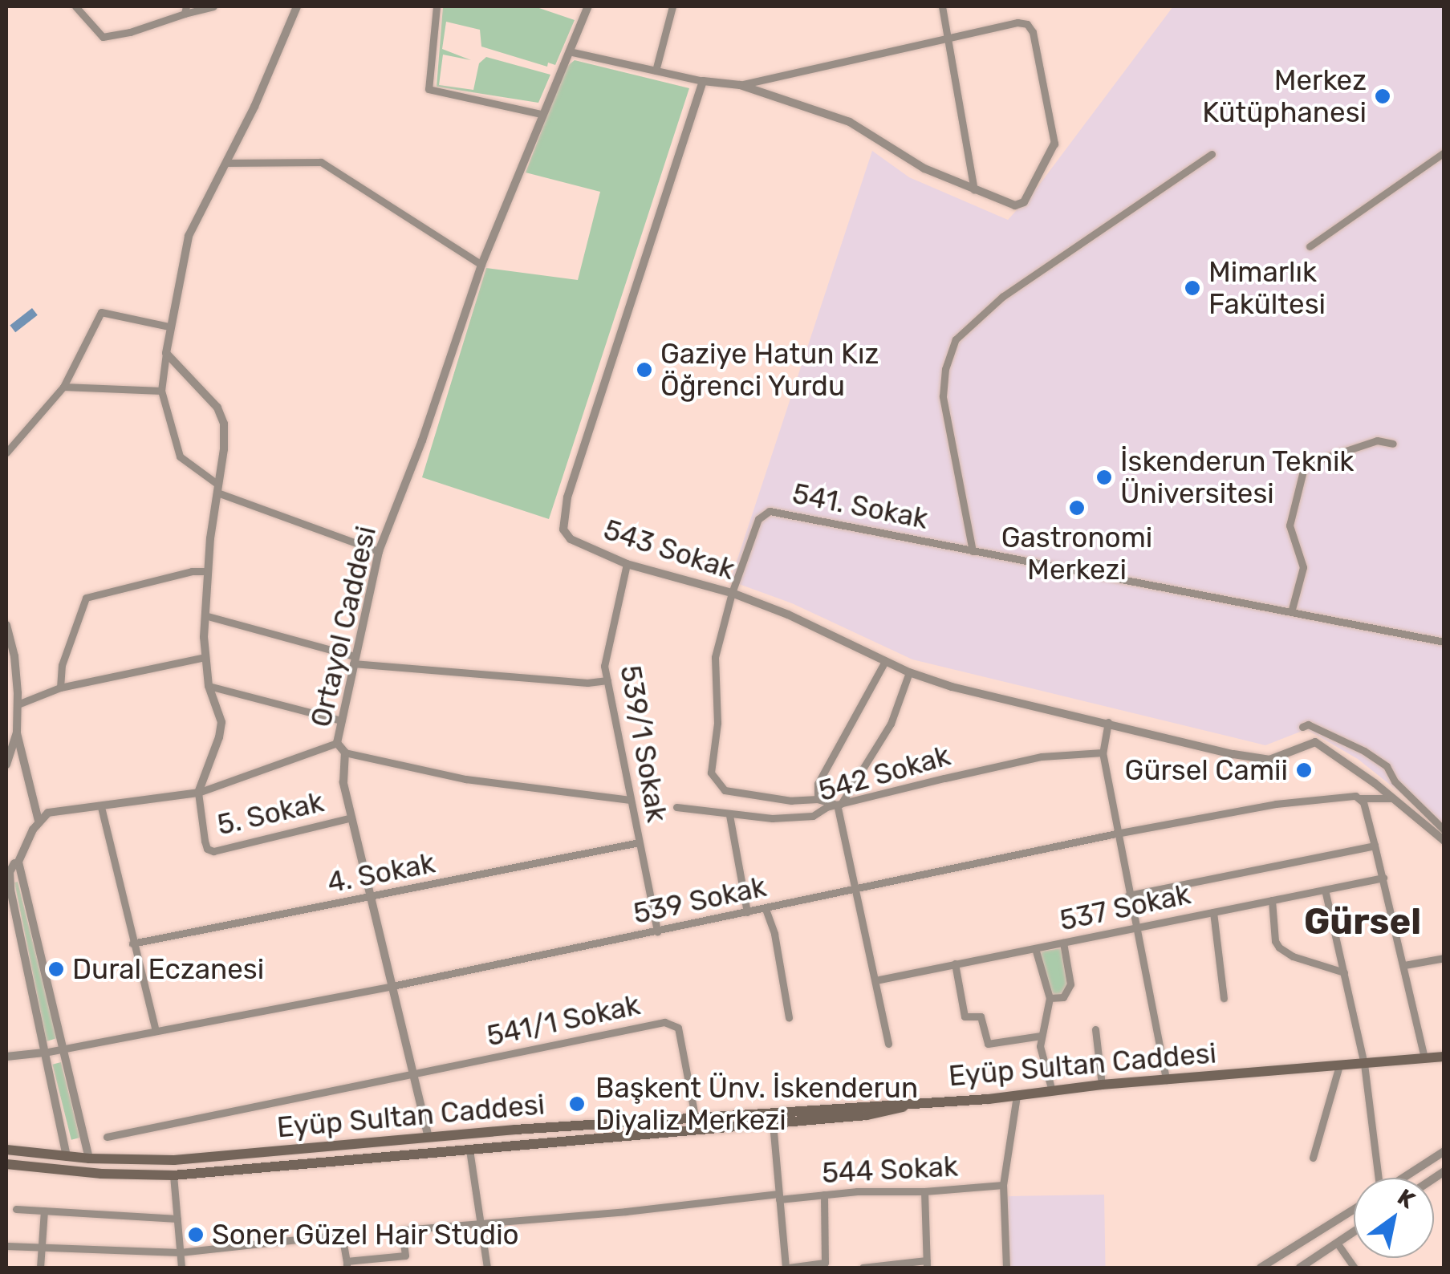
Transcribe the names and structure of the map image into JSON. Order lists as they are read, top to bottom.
{
  "streets": {
    "main road": ["Eyüp Sultan Caddesi"],
    "street": [
      "541. Sokak",
      "543 Sokak",
      "Ortayol Caddesi",
      "539/1 Sokak",
      "542 Sokak",
      "5. Sokak",
      "4. Sokak",
      "539 Sokak",
      "537 Sokak",
      "541/1 Sokak",
      "544 Sokak"
    ]
  },
  "crossings": [
    ["541. Sokak", "543 Sokak"],
    ["541. Sokak", "542 Sokak"],
    ["543 Sokak", "539/1 Sokak"],
    ["543 Sokak", "539 Sokak"],
    ["Ortayol Caddesi", "5. Sokak"],
    ["Ortayol Caddesi", "4. Sokak"],
    ["Ortayol Caddesi", "539 Sokak"],
    ["Ortayol Caddesi", "541/1 Sokak"],
    ["Ortayol Caddesi", "Eyüp Sultan Caddesi"],
    ["539/1 Sokak", "4. Sokak"],
    ["539/1 Sokak", "539 Sokak"],
    ["541/1 Sokak", "Eyüp Sultan Caddesi"]
  ],
  "districts": ["Gürsel"],
  "places": [
    "Merkez Kütüphanesi",
    "Mimarlık Fakültesi",
    "Gaziye Hatun Kız Öğrenci Yurdu",
    "İskenderun Teknik Üniversitesi",
    "Gastronomi Merkezi",
    "Gürsel Camii",
    "Dural Eczanesi",
    "Başkent Ünv. İskenderun Diyaliz Merkezi",
    "Soner Güzel Hair Studio"
  ],
  "north": "top right"
}
